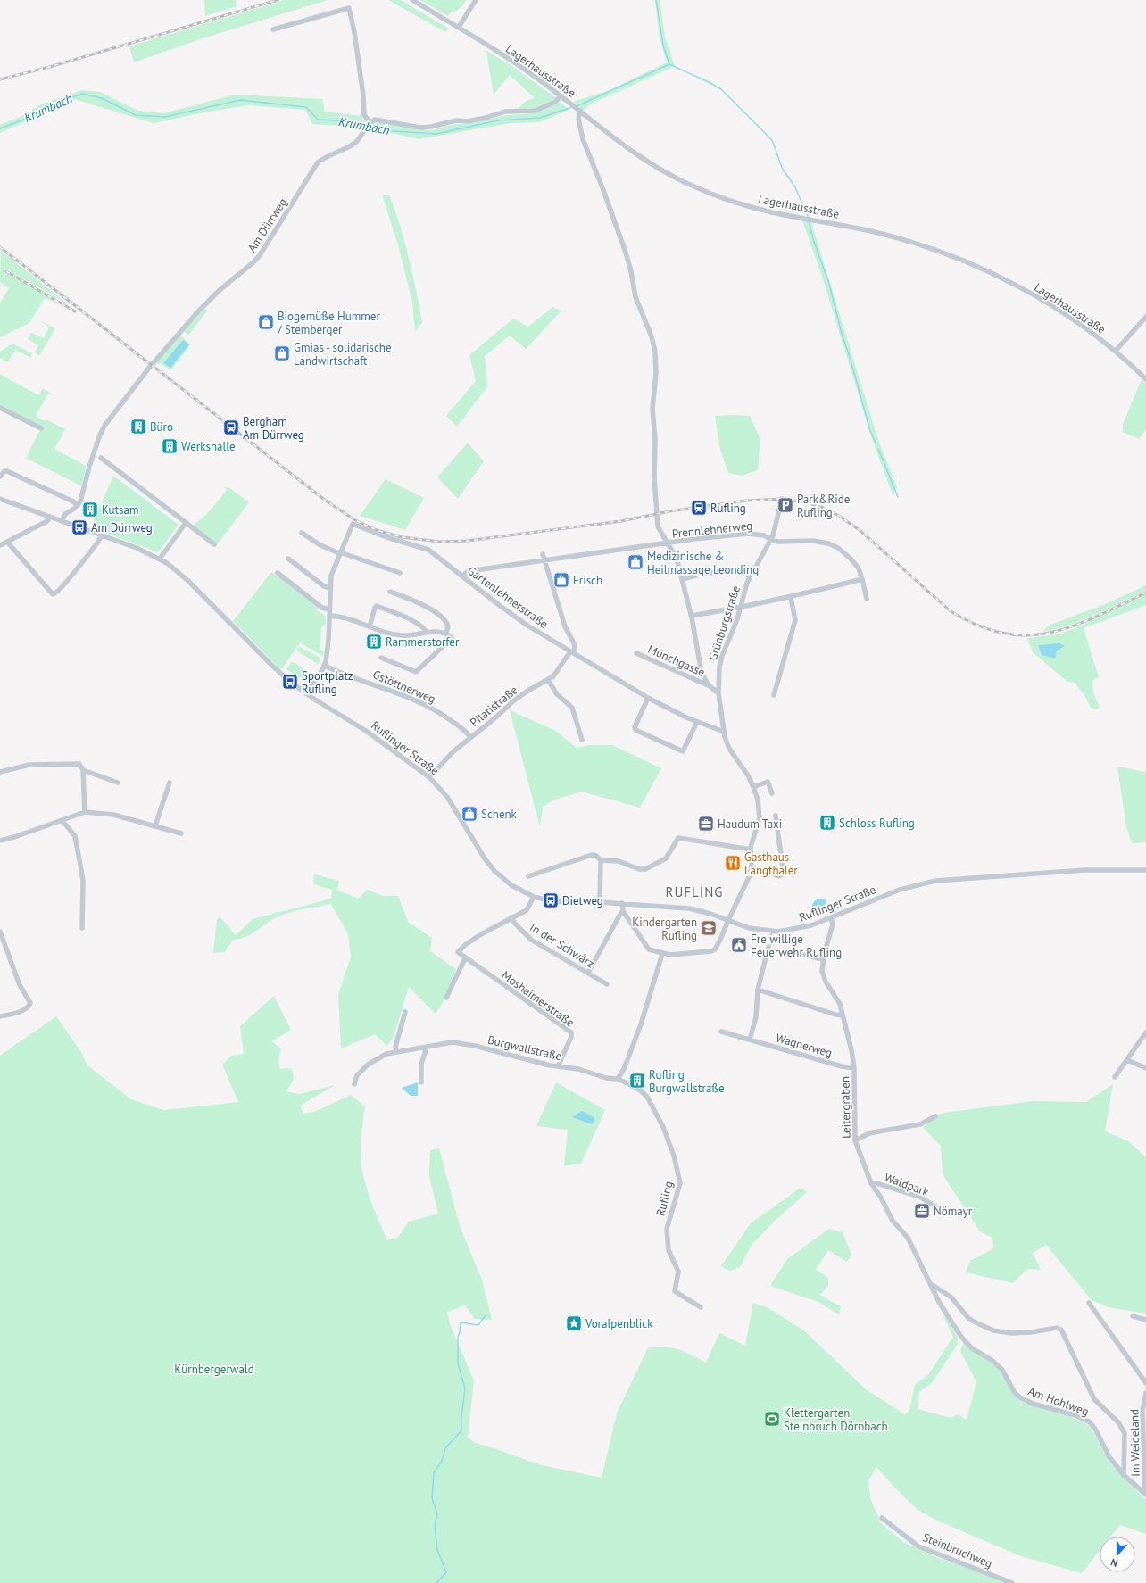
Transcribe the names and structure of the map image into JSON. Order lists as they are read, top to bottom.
{
  "streets": {
    "street": [
      "Lagerhausstraße",
      "Am Dürrweg",
      "Prennlehnerweg",
      "Gartenlehnerstraße",
      "Grünburgstraße",
      "Münchgasse",
      "Gstöttnerweg",
      "Pilatistraße",
      "Ruflinger Straße",
      "In der Schwärz",
      "Moshaimerstraße",
      "Wagnerweg",
      "Burgwallstraße",
      "Leitergraben",
      "Waldpark",
      "Rufling",
      "Am Hohlweg",
      "Im Weideland",
      "Steinbruchweg"
    ]
  },
  "crossings": [
    ["Am Dürrweg", "Ruflinger Straße"],
    ["Prennlehnerweg", "Gartenlehnerstraße"],
    ["Prennlehnerweg", "Grünburgstraße"],
    ["Gartenlehnerstraße", "Grünburgstraße"],
    ["Gartenlehnerstraße", "Pilatistraße"],
    ["Grünburgstraße", "Ruflinger Straße"],
    ["Gstöttnerweg", "Pilatistraße"],
    ["Pilatistraße", "Ruflinger Straße"],
    ["Ruflinger Straße", "Leitergraben"],
    ["Moshaimerstraße", "Burgwallstraße"],
    ["Wagnerweg", "Leitergraben"],
    ["Burgwallstraße", "Rufling"],
    ["Leitergraben", "Waldpark"],
    ["Leitergraben", "Am Hohlweg"],
    ["Am Hohlweg", "Im Weideland"]
  ],
  "districts": ["RUFLING"],
  "water": ["Krumbach"],
  "parks": ["Kürnbergerwald"],
  "places": {
    "shop": [
      "Biogemüße Hummer / Stemberger",
      "Gmias - solidarische Landwirtschaft",
      "Medizinische & Heilmassage Leonding",
      "Frisch",
      "Schenk"
    ],
    "building": [
      "Büro",
      "Werkshalle",
      "Kutsam",
      "Rammerstorfer",
      "Schloss Rufling",
      "Rufling Burgwallstraße"
    ],
    "station": ["Bergham Am Dürrweg", "Rufling"],
    "parking": ["Park&Ride Rufling"],
    "bus stop": ["Am Dürrweg", "Sportplatz Rufling", "Dietweg"],
    "office": ["Haudum Taxi", "Nömayr"],
    "restaurant": ["Gasthaus Langthaler"],
    "school or university": ["Kindergarten Rufling"],
    "public building": ["Freiwillige Feuerwehr Rufling"],
    "place": ["Voralpenblick"],
    "sports": ["Klettergarten Steinbruch Dörnbach"]
  },
  "north": "bottom"
}
